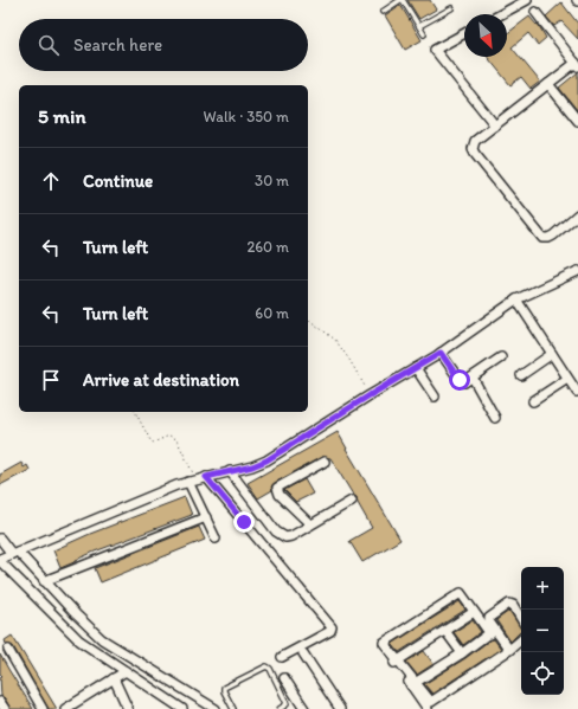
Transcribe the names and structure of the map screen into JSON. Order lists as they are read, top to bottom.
{
  "north": "bottom right",
  "page": {
    "search": "Search here",
    "heading": ["5 min", "Walk · 350 m"],
    "list": [
      ["Continue", "30 m"],
      ["Turn left", "260 m"],
      ["Turn left", "60 m"],
      "Arrive at destination"
    ],
    "map_buttons": ["+", "−"]
  }
}
